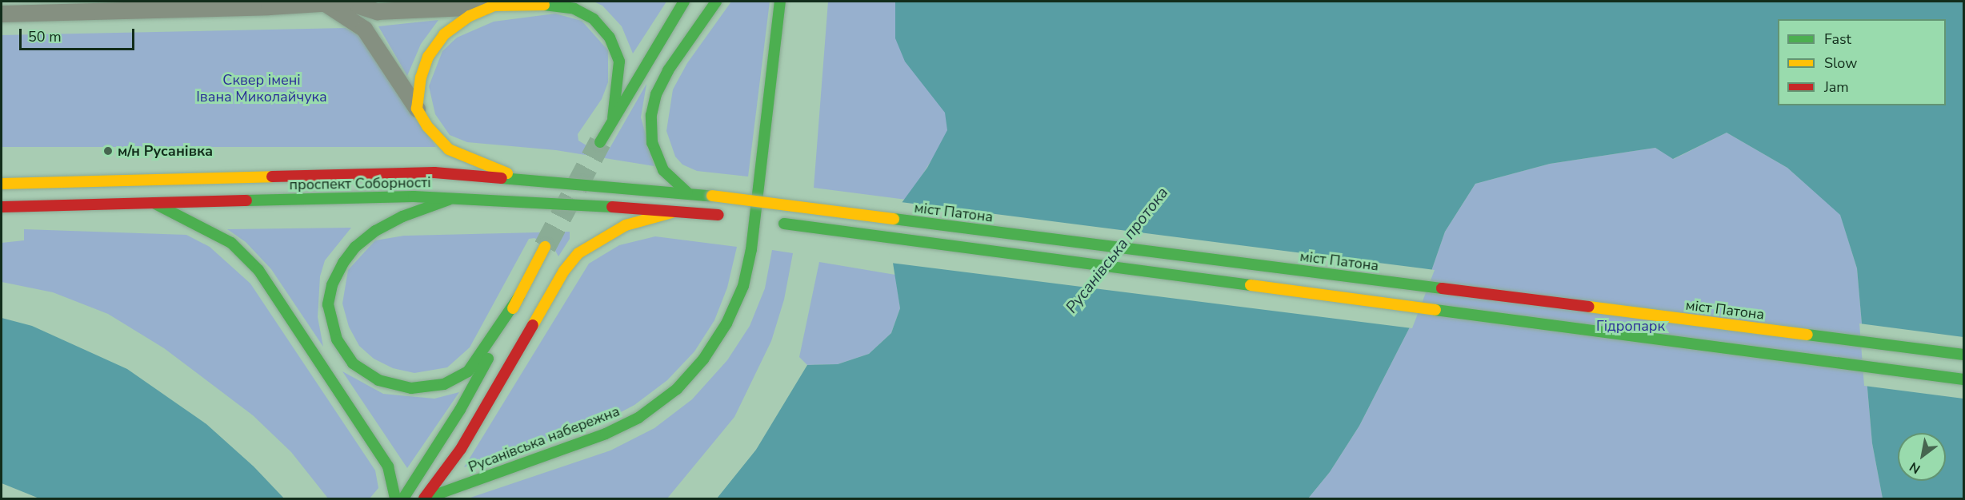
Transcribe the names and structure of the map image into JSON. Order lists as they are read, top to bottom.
{
  "streets": {
    "main road": ["проспект Соборності", "міст Патона", "Русанівська набережна"]
  },
  "crossings": [
    ["проспект Соборності", "міст Патона"],
    ["проспект Соборності", "Русанівська набережна"]
  ],
  "water": ["Русанівська протока"],
  "parks": ["Сквер імені Івана Миколайчука", "Гідропарк"],
  "places": ["м/н Русанівка"],
  "legend": ["Fast", "Slow", "Jam"],
  "scale_bar": "50 m",
  "north": "bottom left"
}
